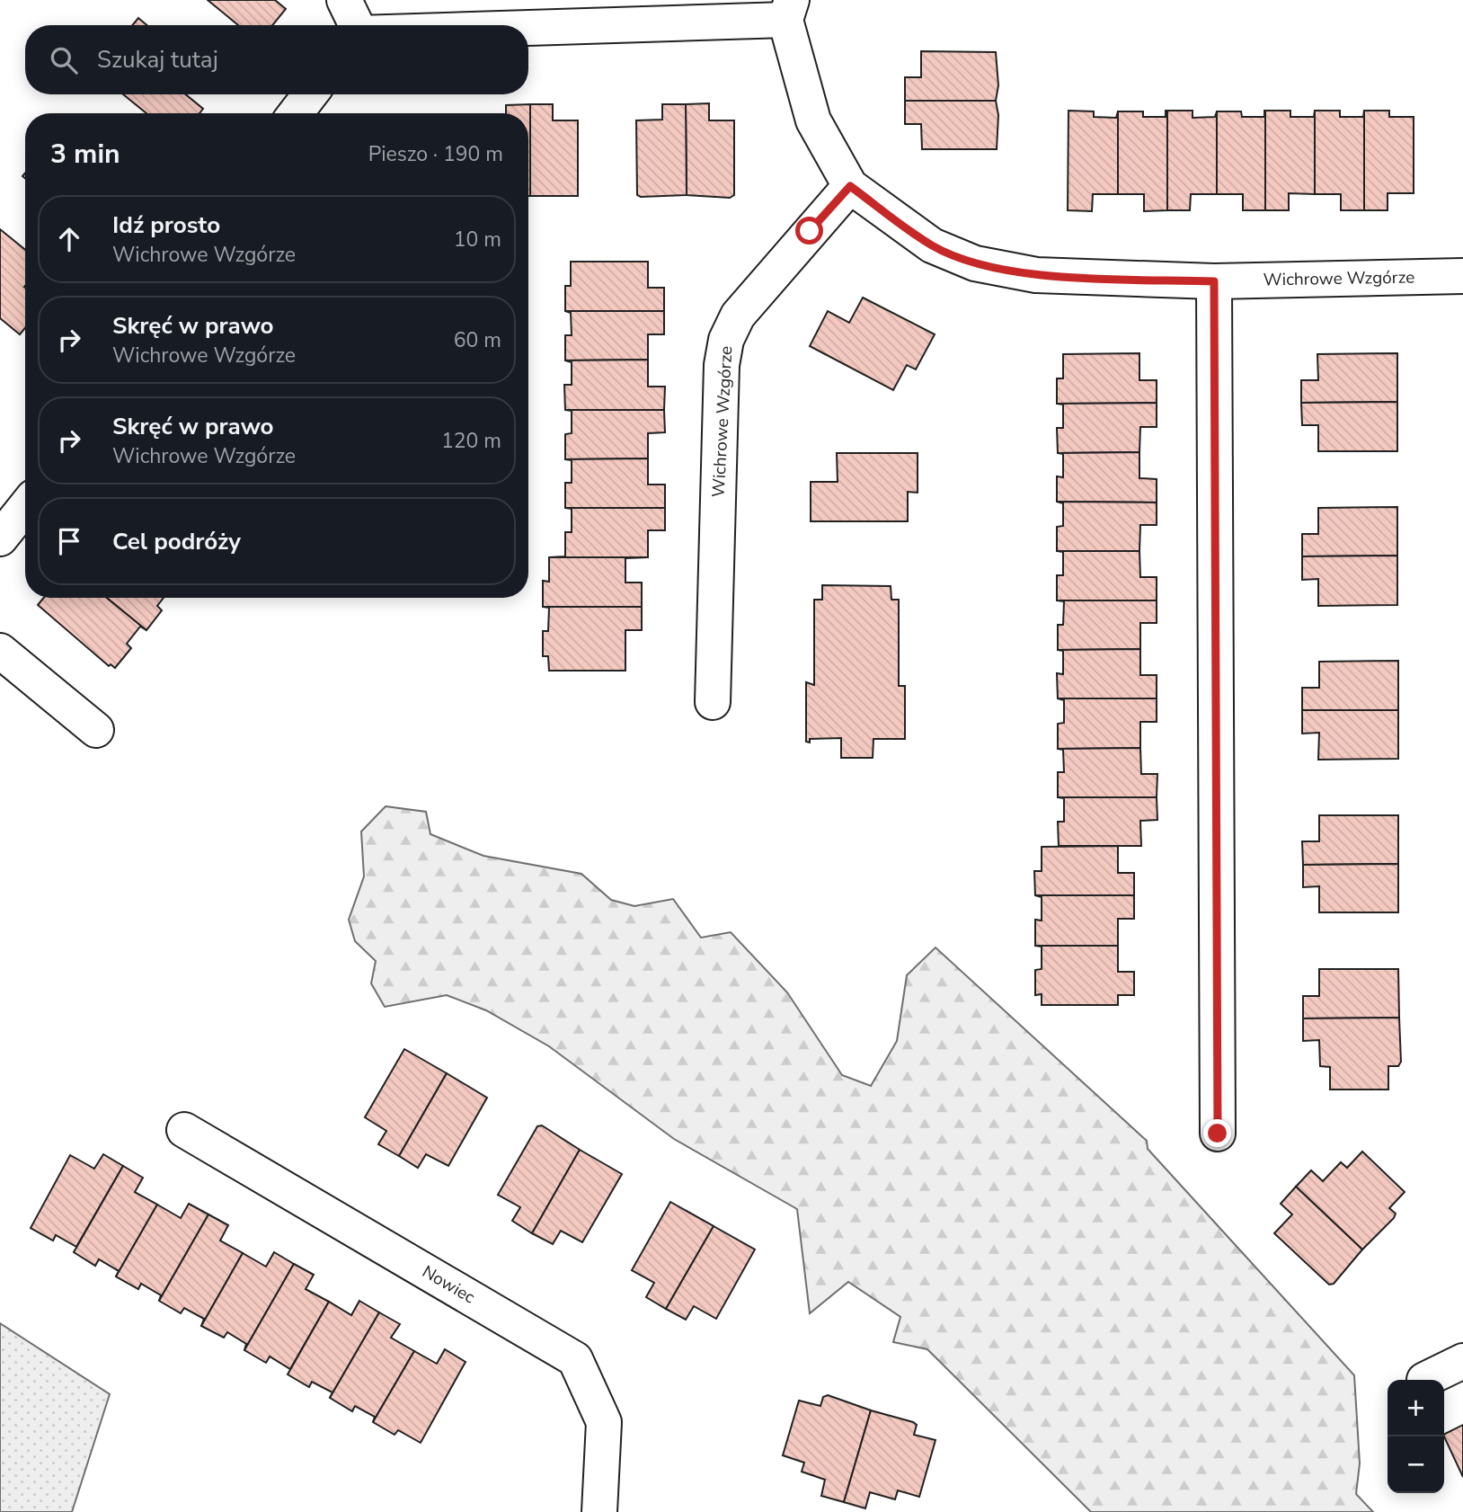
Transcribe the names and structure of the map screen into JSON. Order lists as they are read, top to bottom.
{
  "streets": {
    "street": ["Wichrowe Wzgórze", "Nowiec"]
  },
  "page": {
    "search": "Szukaj tutaj",
    "heading": ["3 min", "Pieszo · 190 m"],
    "list": [
      ["Idź prosto", "Wichrowe Wzgórze", "10 m"],
      ["Skręć w prawo", "Wichrowe Wzgórze", "60 m"],
      ["Skręć w prawo", "Wichrowe Wzgórze", "120 m"],
      "Cel podróży"
    ],
    "map_buttons": ["+", "−"]
  }
}
